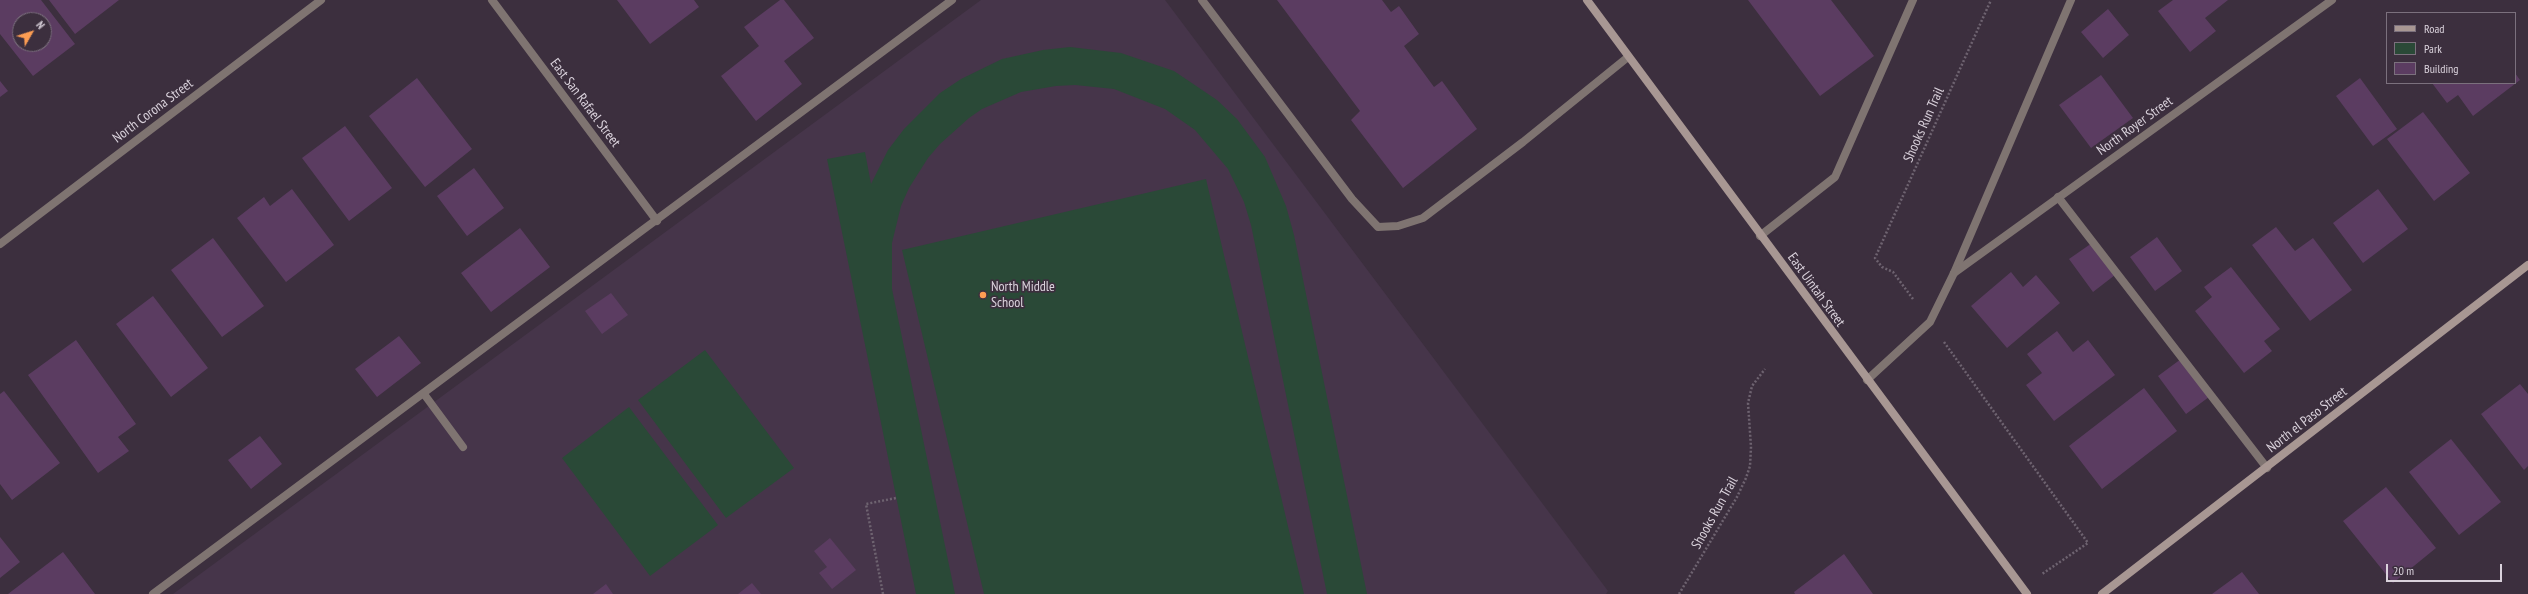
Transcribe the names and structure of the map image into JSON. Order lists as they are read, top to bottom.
{
  "streets": {
    "main road": ["East Uintah Street", "North el Paso Street"],
    "street": ["East San Rafael Street", "North Corona Street", "North Royer Street"],
    "path": ["Shooks Run Trail"]
  },
  "places": ["North Middle School"],
  "legend": ["Road", "Park", "Building"],
  "scale_bar": "20 m",
  "north": "top right"
}
